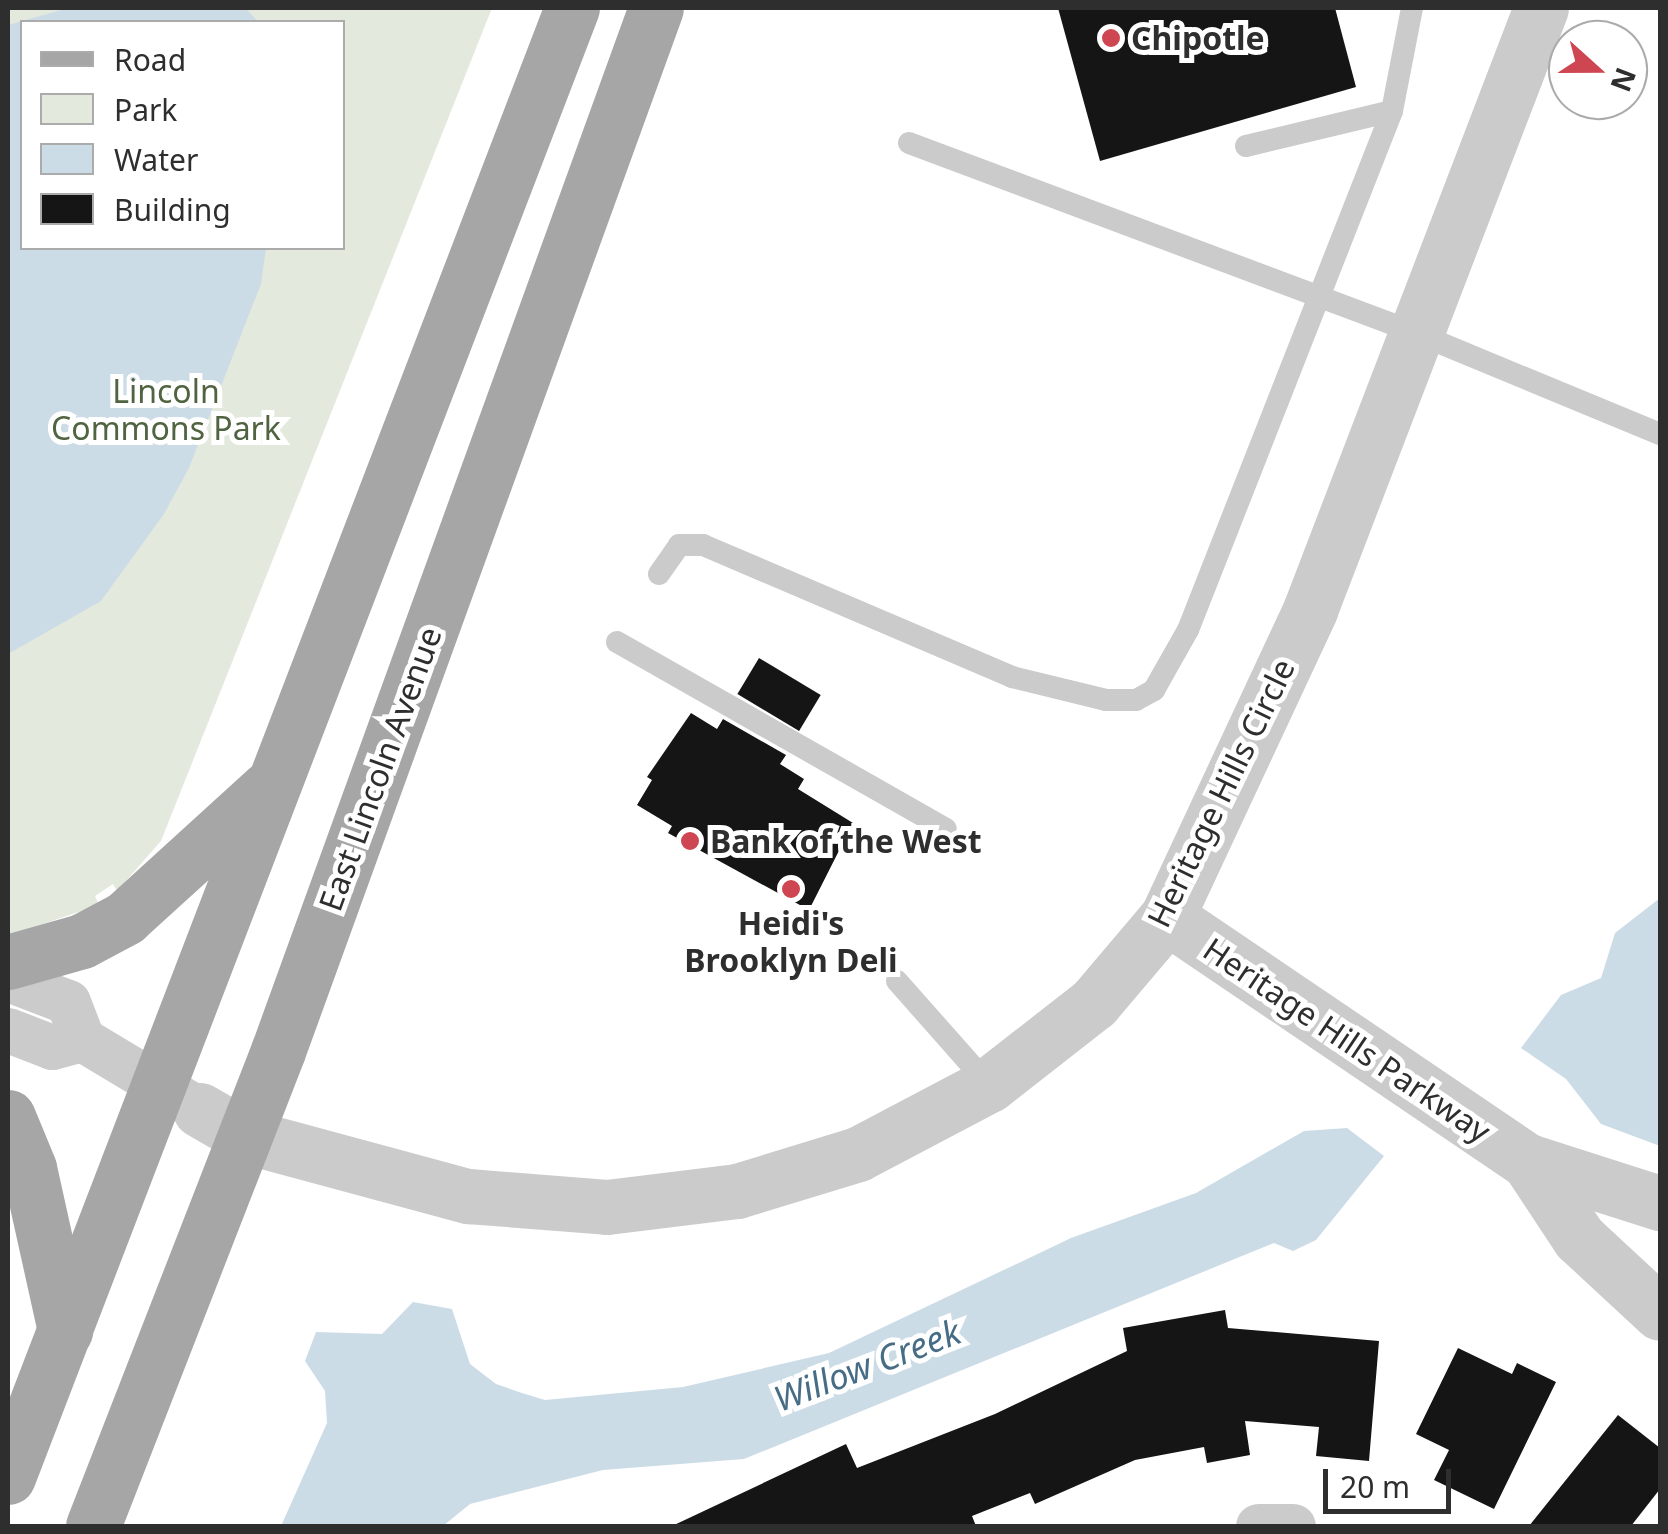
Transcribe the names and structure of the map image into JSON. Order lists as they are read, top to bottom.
{
  "streets": {
    "main road": ["East Lincoln Avenue"],
    "street": ["Heritage Hills Circle", "Heritage Hills Parkway"]
  },
  "crossings": [
    ["East Lincoln Avenue", "Heritage Hills Circle"],
    ["Heritage Hills Circle", "Heritage Hills Parkway"]
  ],
  "water": ["Willow Creek"],
  "parks": ["Lincoln Commons Park"],
  "places": ["Chipotle", "Bank of the West", "Heidi's Brooklyn Deli"],
  "legend": [
    "Road",
    "Park",
    "Water",
    "Building"
  ],
  "scale_bar": "20 m",
  "north": "right"
}
